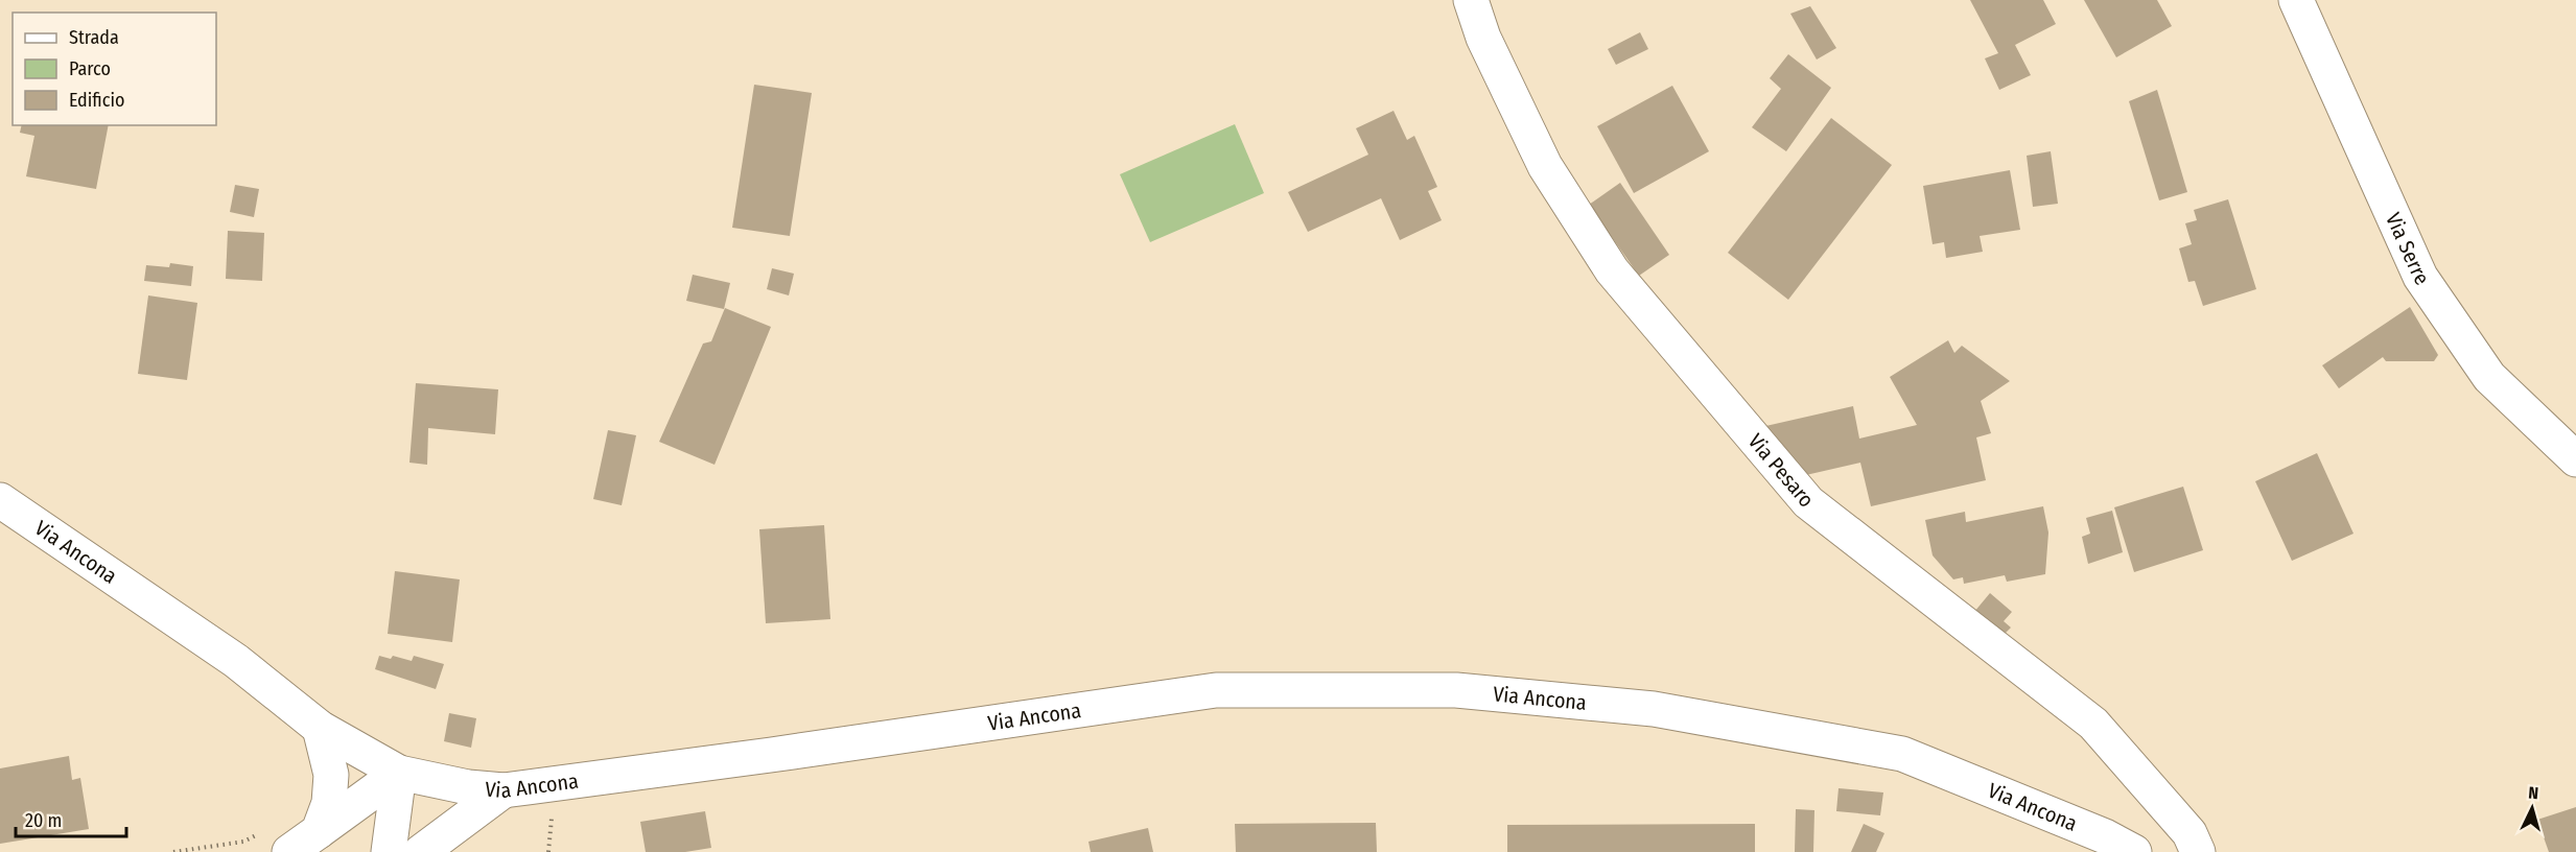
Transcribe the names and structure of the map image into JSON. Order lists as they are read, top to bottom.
{
  "streets": {
    "street": ["Via Serre", "Via Pesaro", "Via Ancona"]
  },
  "legend": ["Strada", "Parco", "Edificio"],
  "scale_bar": "20 m",
  "north": "top"
}
